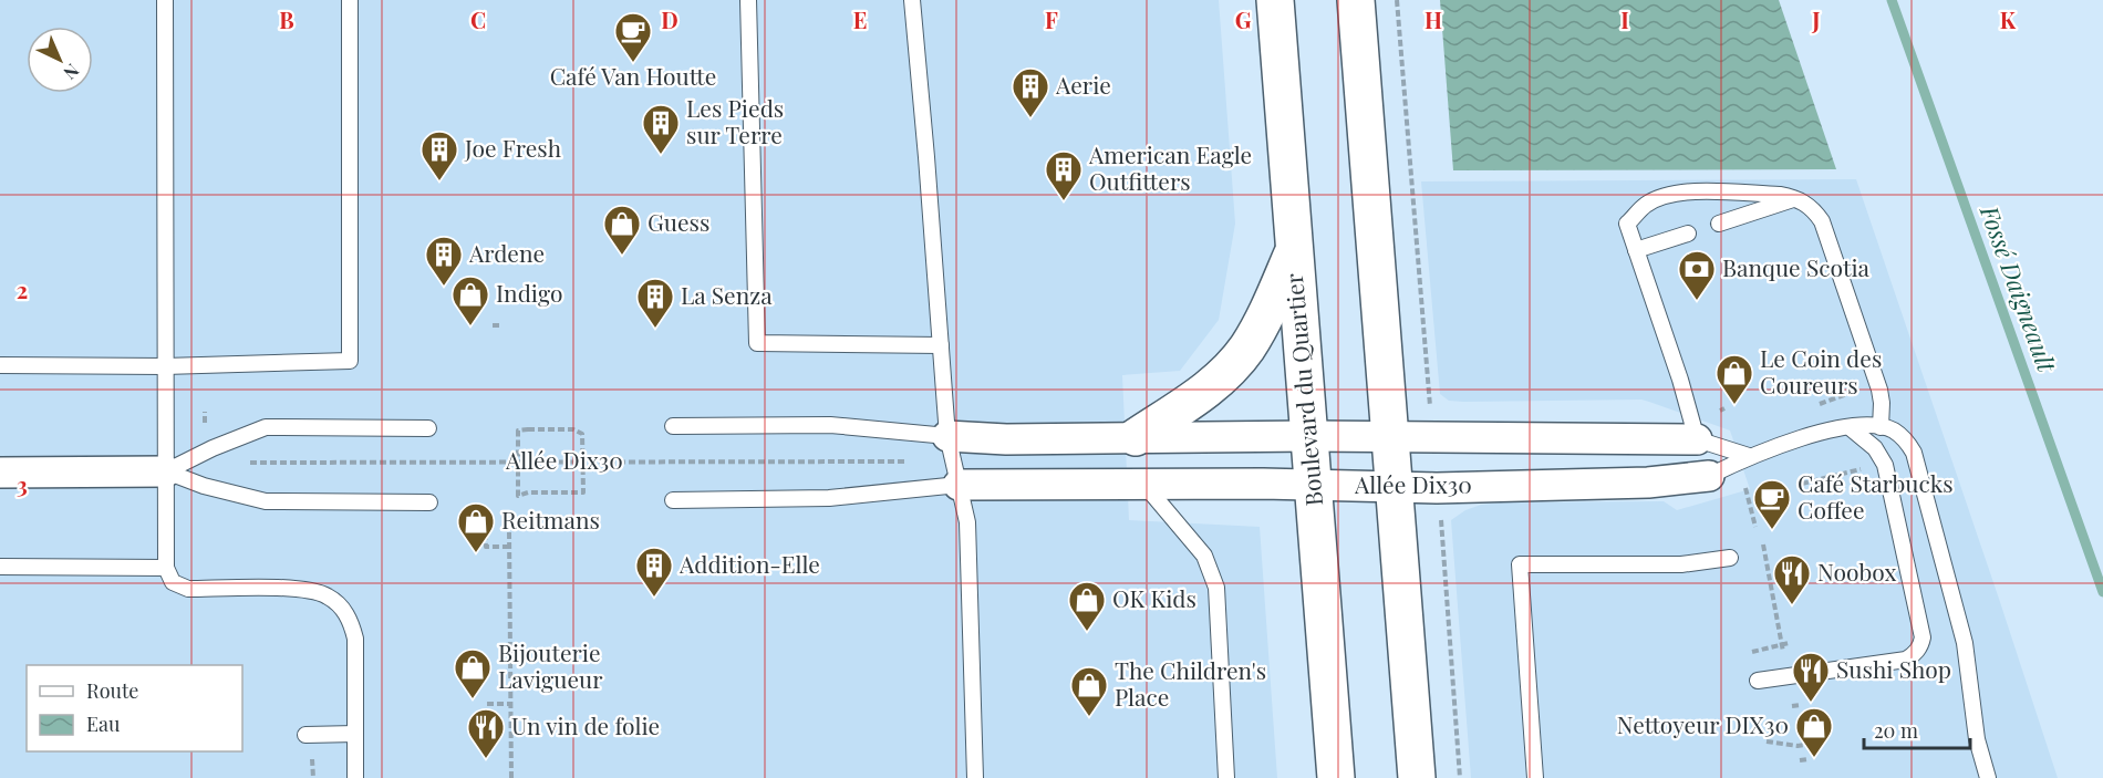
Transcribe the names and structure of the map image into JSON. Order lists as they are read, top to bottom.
{
  "streets": {
    "main road": ["Boulevard du Quartier"],
    "street": ["Allée Dix30"]
  },
  "crossings": [
    ["Boulevard du Quartier", "Allée Dix30"]
  ],
  "water": ["Fossé Daigneault"],
  "places": {
    "cafe": ["Café Van Houtte", "Café Starbucks Coffee"],
    "building": [
      "Aerie",
      "Les Pieds sur Terre",
      "Joe Fresh",
      "American Eagle Outfitters",
      "Ardene",
      "La Senza",
      "Addition-Elle"
    ],
    "shop": [
      "Guess",
      "Indigo",
      "Le Coin des Coureurs",
      "Reitmans",
      "OK Kids",
      "Bijouterie Lavigueur",
      "The Children's Place",
      "Nettoyeur DIX30"
    ],
    "bank": ["Banque Scotia"],
    "restaurant": ["Noobox", "Sushi Shop", "Un vin de folie"]
  },
  "legend": ["Route", "Eau"],
  "scale_bar": "20 m",
  "north": "bottom right",
  "grid": {
    "columns": [
      "B",
      "C",
      "D",
      "E",
      "F",
      "G",
      "H",
      "I",
      "J",
      "K"
    ],
    "rows": ["2", "3"]
  }
}
